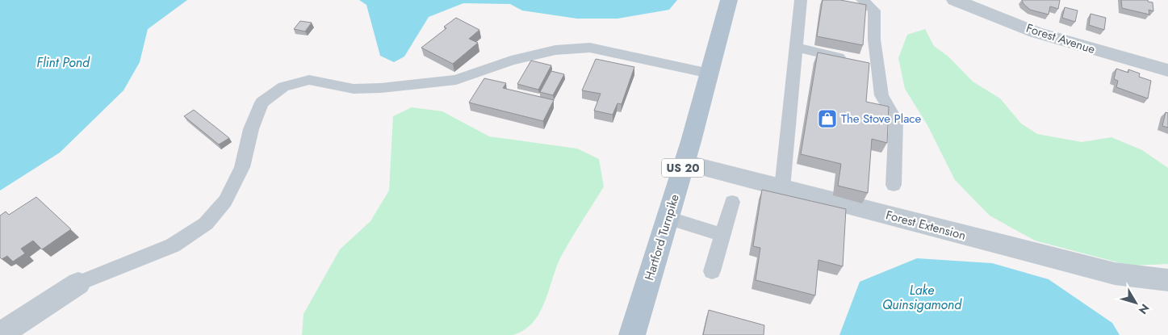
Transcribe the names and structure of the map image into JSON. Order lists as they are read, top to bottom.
{
  "streets": {
    "main road": ["US 20", "Hartford Turnpike"],
    "street": ["Forest Avenue", "Forest Extension"]
  },
  "crossings": [
    ["Forest Extension", "Hartford Turnpike"]
  ],
  "water": ["Flint Pond", "Lake Quinsigamond"],
  "places": {
    "shop": ["The Stove Place"]
  },
  "north": "bottom right"
}
